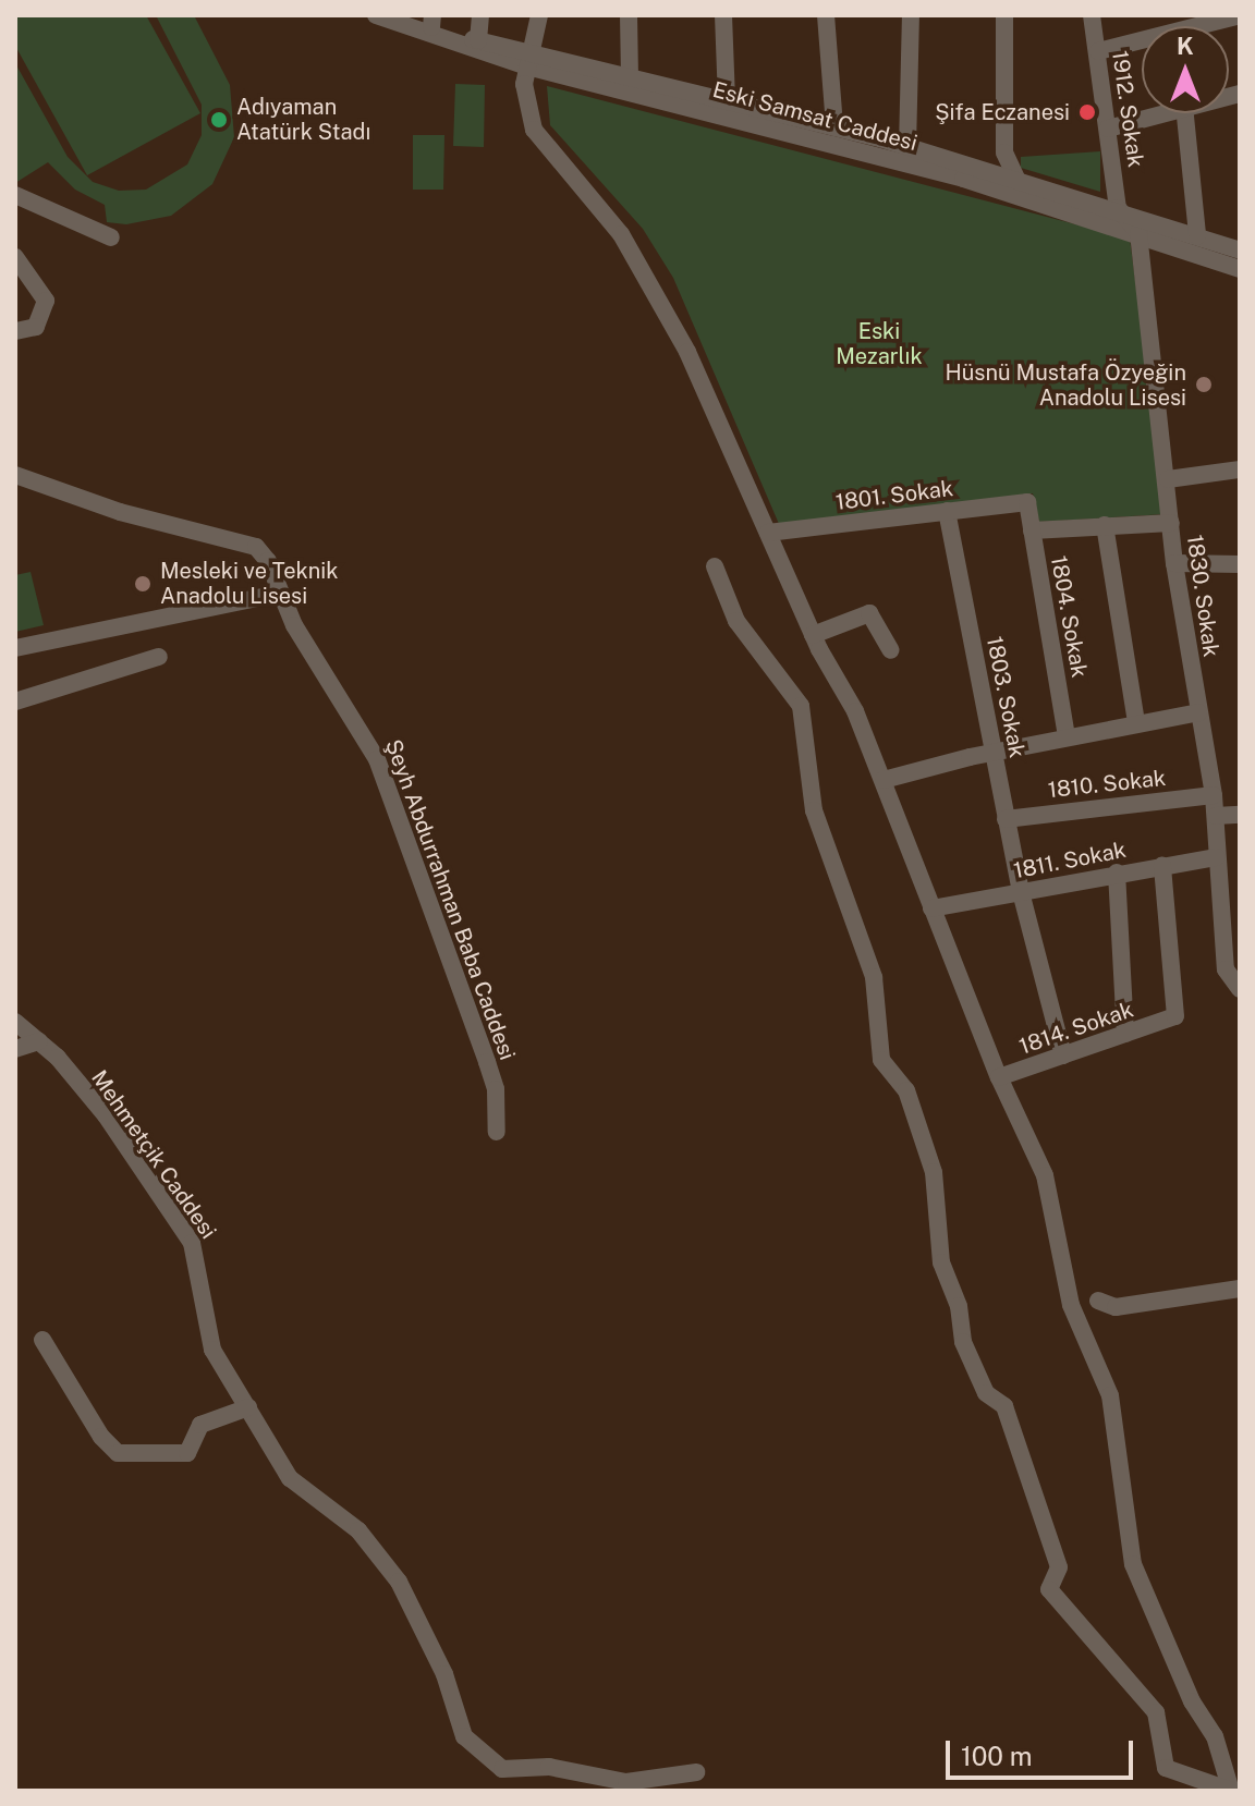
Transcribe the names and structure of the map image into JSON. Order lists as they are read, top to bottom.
{
  "streets": {
    "street": [
      "1912. Sokak",
      "Eski Samsat Caddesi",
      "1801. Sokak",
      "1830. Sokak",
      "1804. Sokak",
      "1803. Sokak",
      "1810. Sokak",
      "1811. Sokak",
      "Şeyh Abdurrahman Baba Caddesi",
      "1814. Sokak",
      "Mehmetçik Caddesi"
    ]
  },
  "crossings": [
    ["1912. Sokak", "Eski Samsat Caddesi"],
    ["Eski Samsat Caddesi", "1830. Sokak"],
    ["1801. Sokak", "1804. Sokak"],
    ["1801. Sokak", "1803. Sokak"],
    ["1830. Sokak", "1810. Sokak"],
    ["1830. Sokak", "1811. Sokak"],
    ["1803. Sokak", "1810. Sokak"],
    ["1803. Sokak", "1811. Sokak"],
    ["1803. Sokak", "1814. Sokak"],
    ["1811. Sokak", "1814. Sokak"]
  ],
  "parks": ["Eski Mezarlık"],
  "places": [
    "Şifa Eczanesi",
    "Adıyaman Atatürk Stadı",
    "Hüsnü Mustafa Özyeğin Anadolu Lisesi",
    "Mesleki ve Teknik Anadolu Lisesi"
  ],
  "scale_bar": "100 m",
  "north": "top"
}
